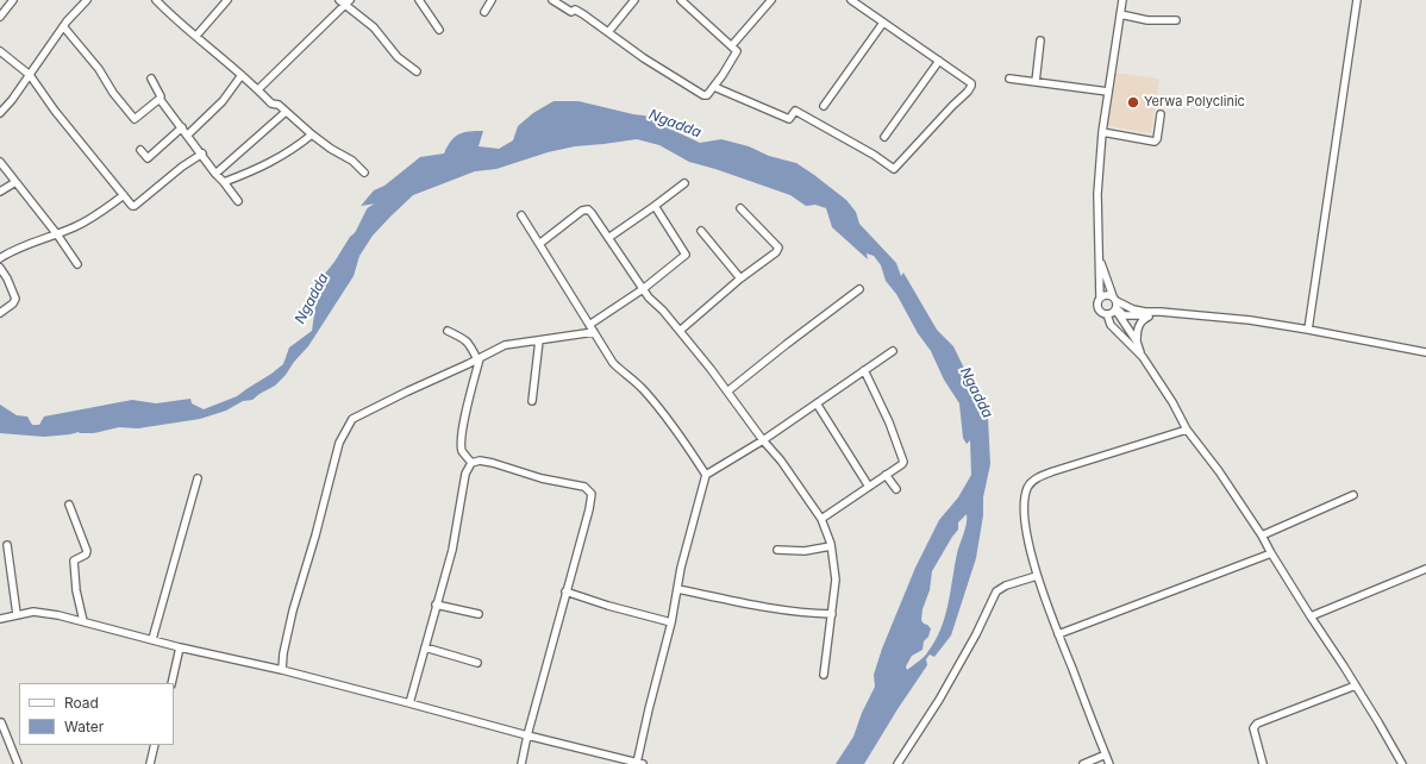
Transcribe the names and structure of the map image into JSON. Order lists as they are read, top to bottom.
{
  "water": ["Ngadda"],
  "places": ["Yerwa Polyclinic"],
  "legend": ["Road", "Water"]
}
